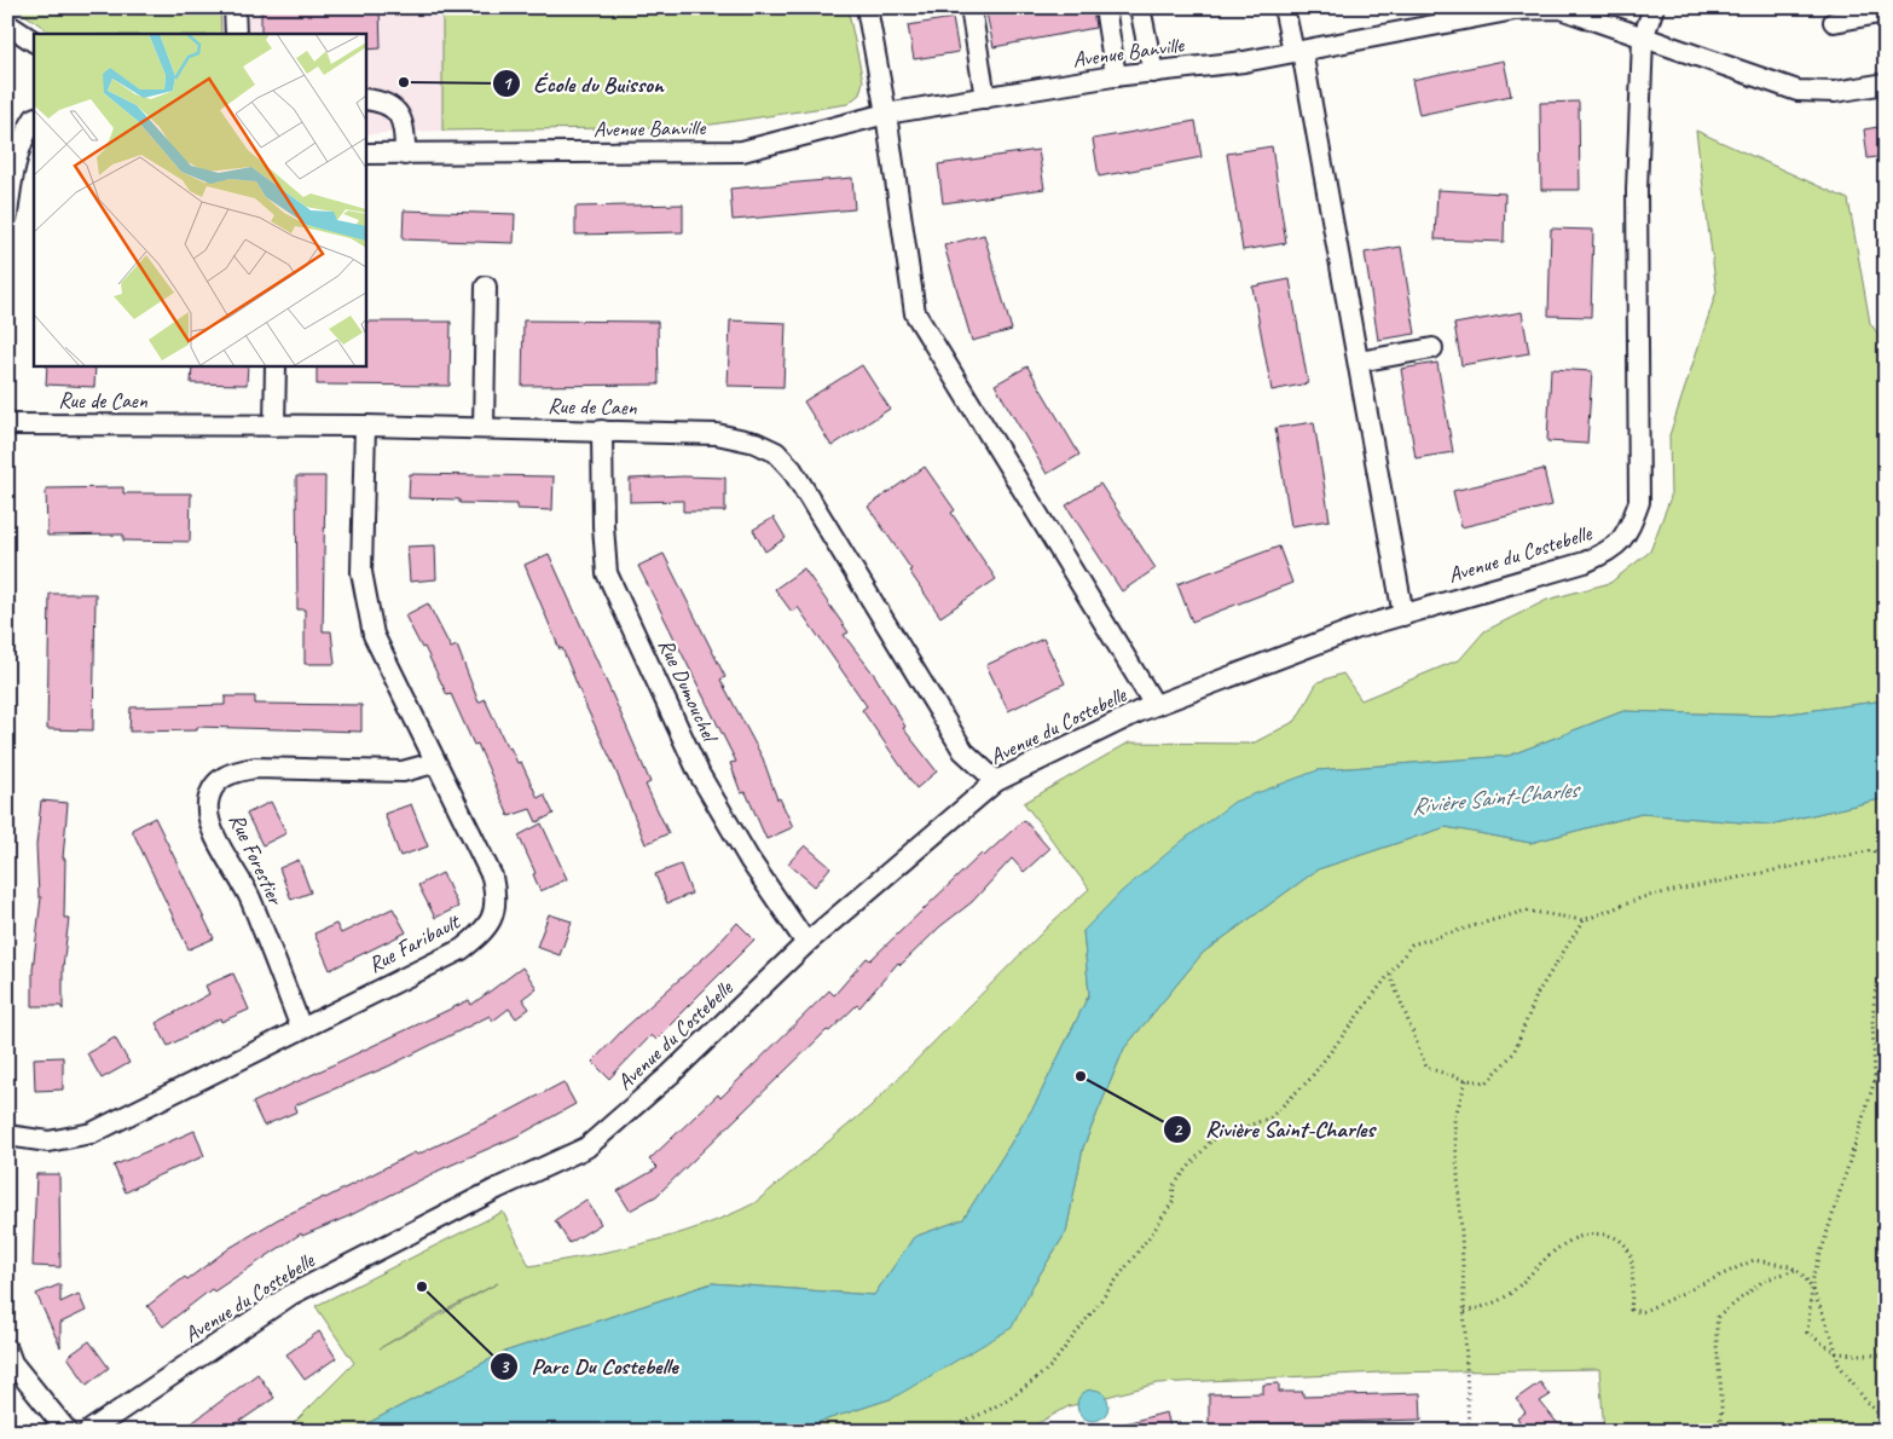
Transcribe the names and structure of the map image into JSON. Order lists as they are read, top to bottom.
{
  "streets": {
    "street": [
      "Avenue Banville",
      "Rue de Caen",
      "Avenue du Costebelle",
      "Rue Dumouchel",
      "Rue Forestier",
      "Rue Faribault"
    ]
  },
  "crossings": [
    ["Avenue Banville", "Avenue du Costebelle"],
    ["Rue de Caen", "Avenue du Costebelle"],
    ["Rue de Caen", "Rue Dumouchel"],
    ["Rue de Caen", "Rue Faribault"],
    ["Avenue du Costebelle", "Rue Dumouchel"],
    ["Rue Forestier", "Rue Faribault"]
  ],
  "water": ["Rivière Saint-Charles"],
  "places": ["École du Buisson", "Rivière Saint-Charles", "Parc Du Costebelle"]
}
